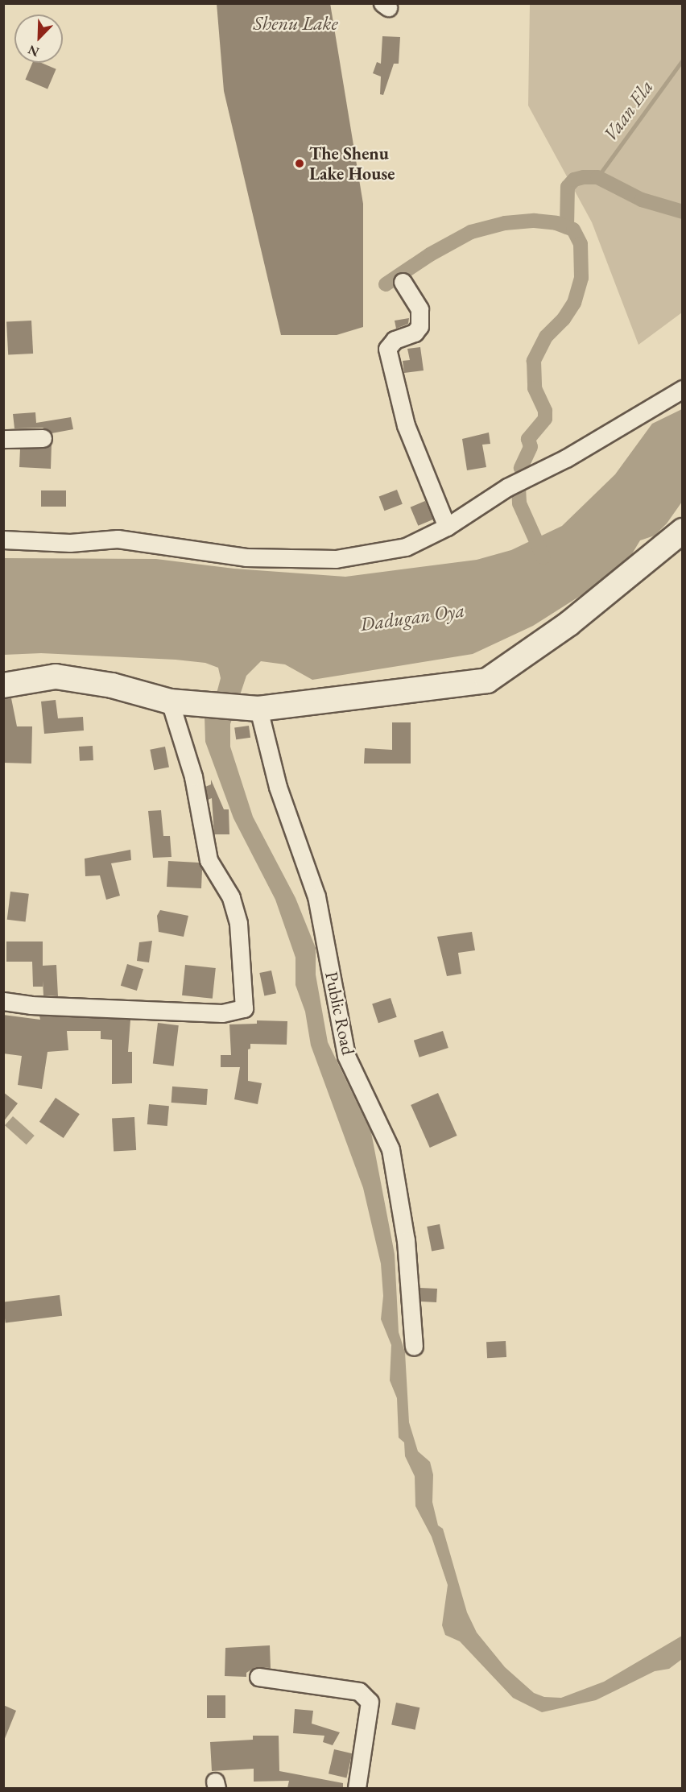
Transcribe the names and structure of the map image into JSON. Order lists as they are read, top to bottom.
{
  "streets": {
    "street": ["Public Road"]
  },
  "water": ["Shenu Lake", "Vaan Ela", "Dadugan Oya"],
  "places": ["The Shenu Lake House"],
  "north": "bottom left"
}
